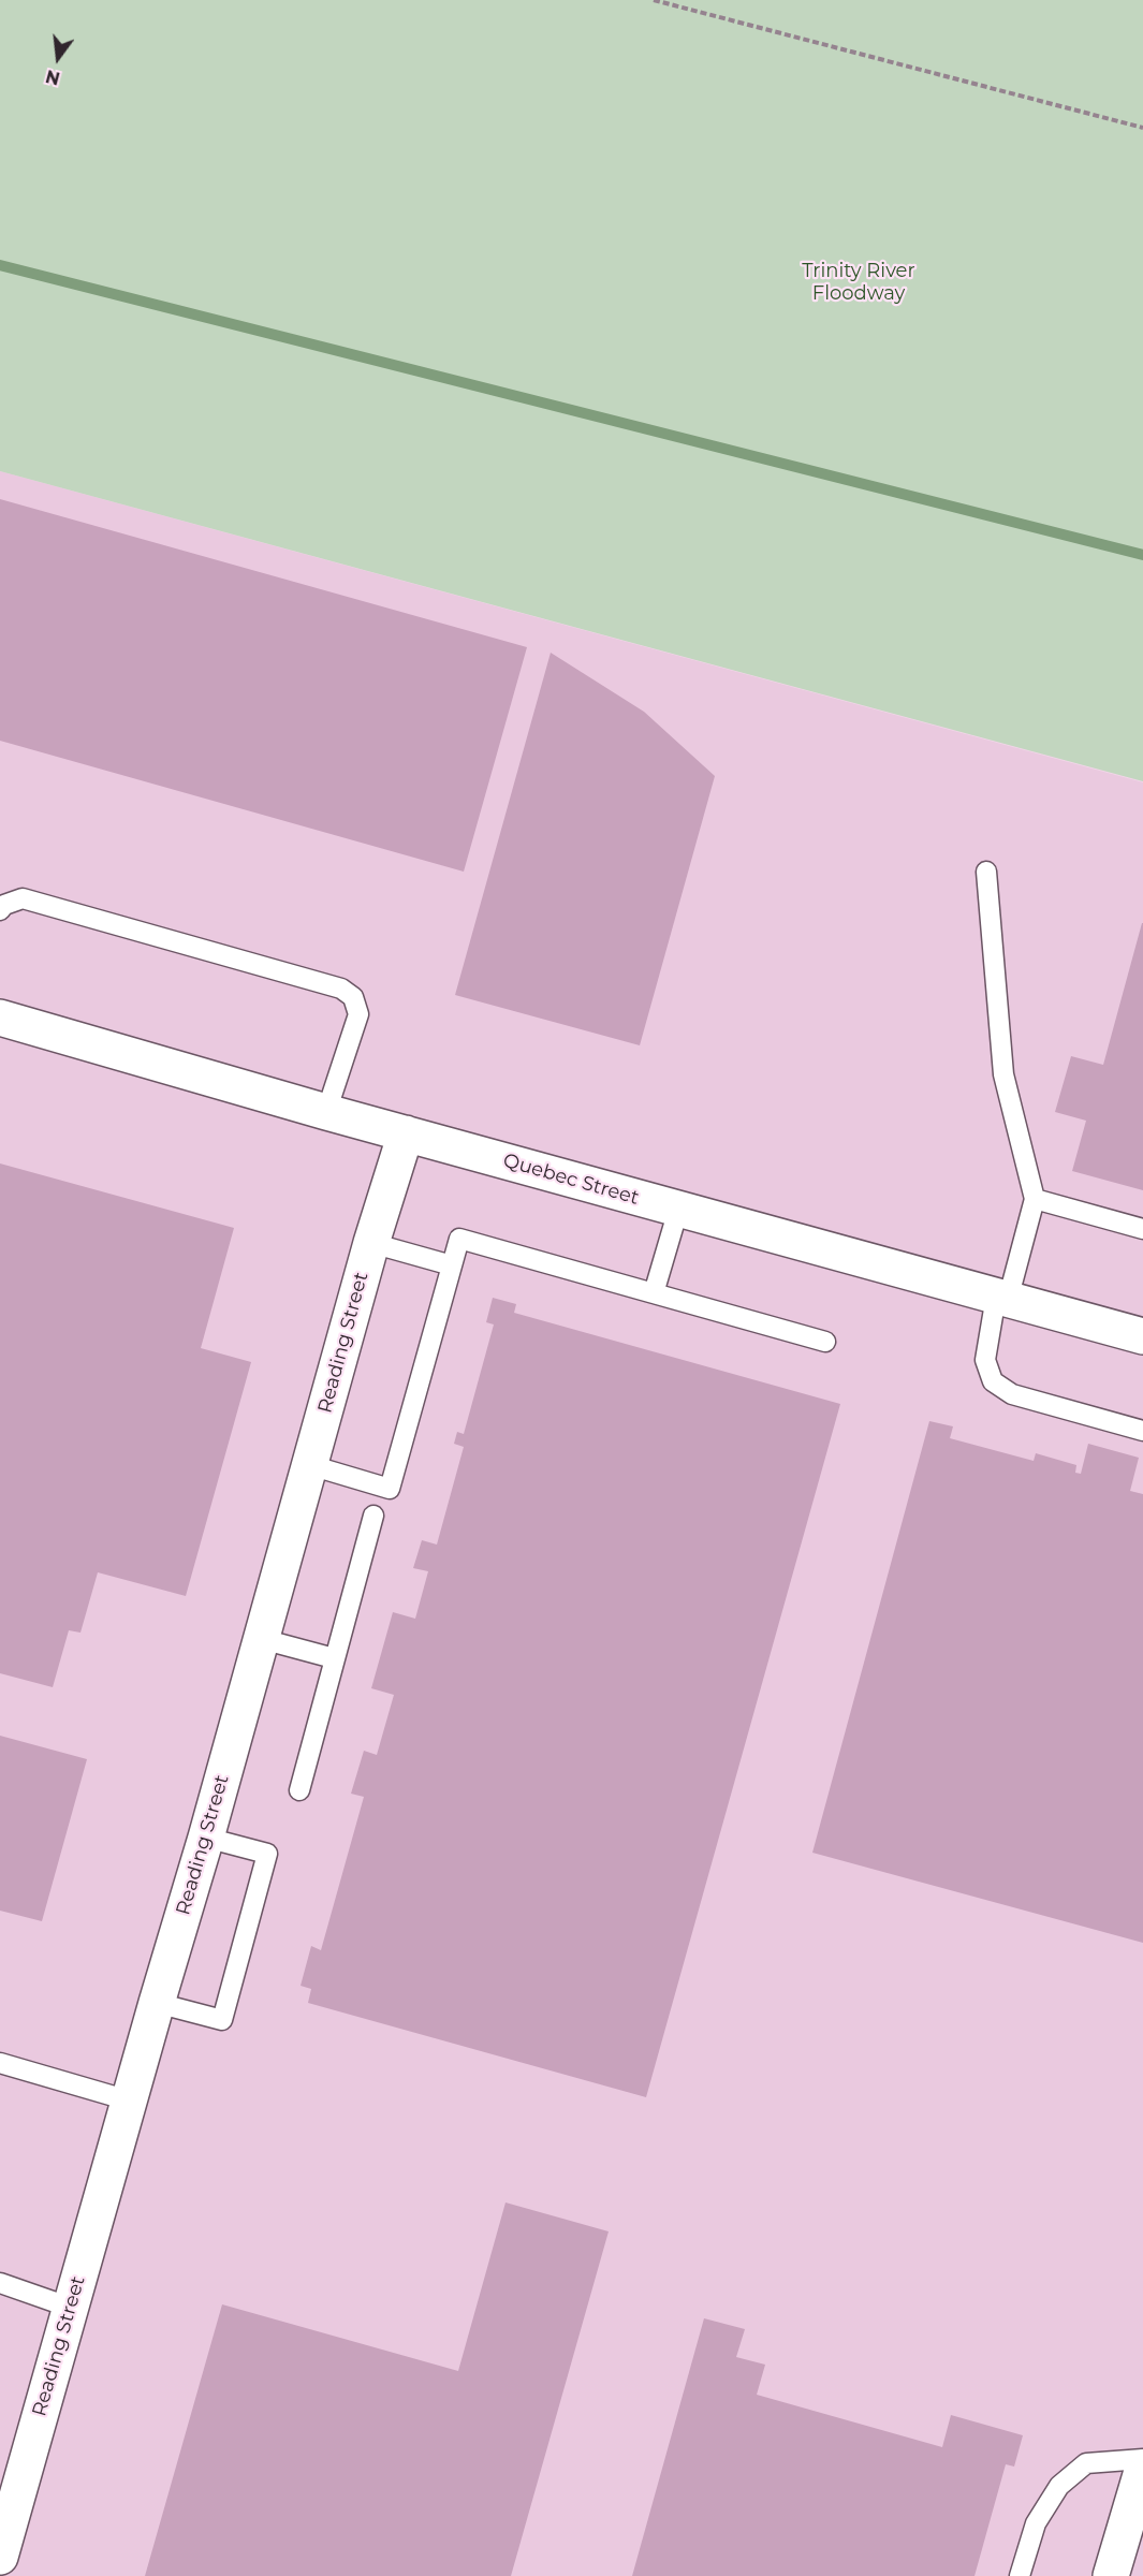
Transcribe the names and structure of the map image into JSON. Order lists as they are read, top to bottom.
{
  "streets": {
    "street": ["Quebec Street", "Reading Street"]
  },
  "crossings": [
    ["Quebec Street", "Reading Street"]
  ],
  "parks": ["Trinity River Floodway"],
  "north": "bottom"
}
